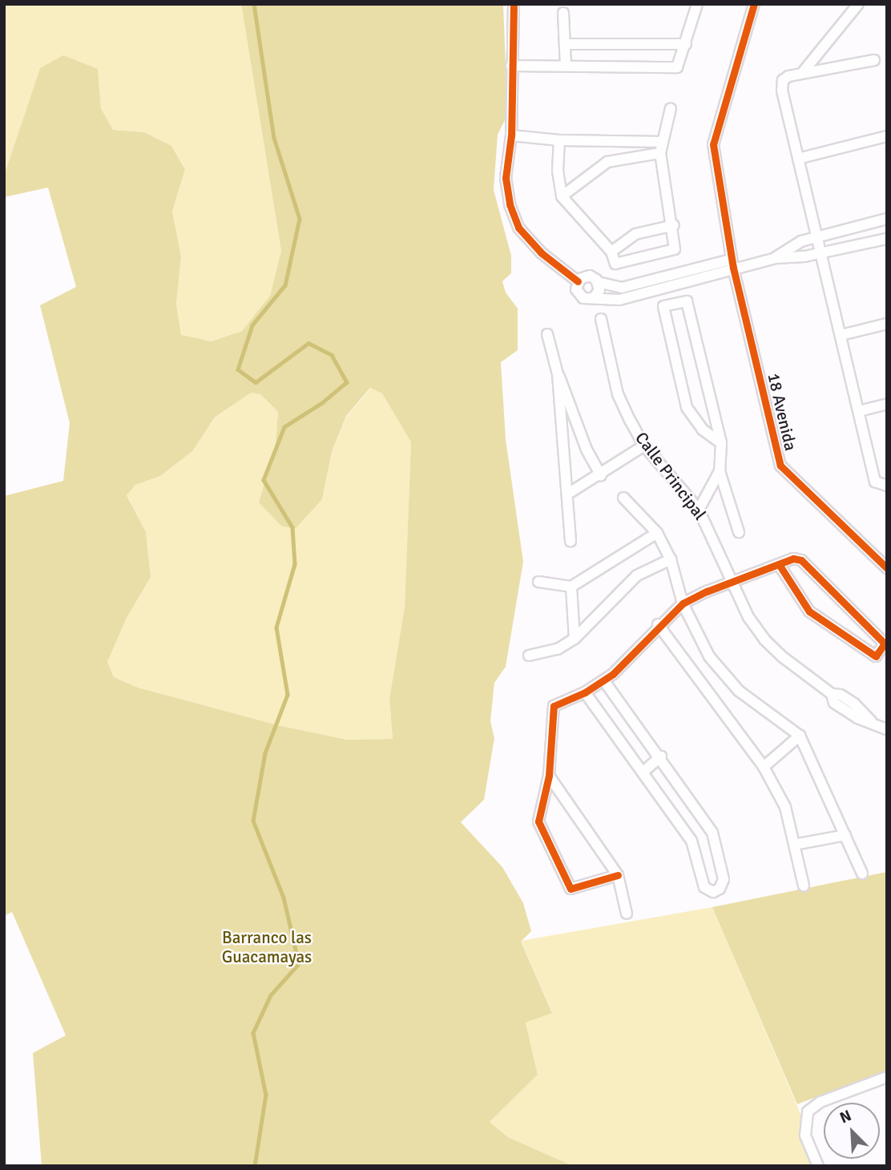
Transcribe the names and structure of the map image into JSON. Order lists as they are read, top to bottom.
{
  "streets": {
    "street": ["18 Avenida", "Calle Principal"]
  },
  "parks": ["Barranco las Guacamayas"],
  "north": "top left"
}
